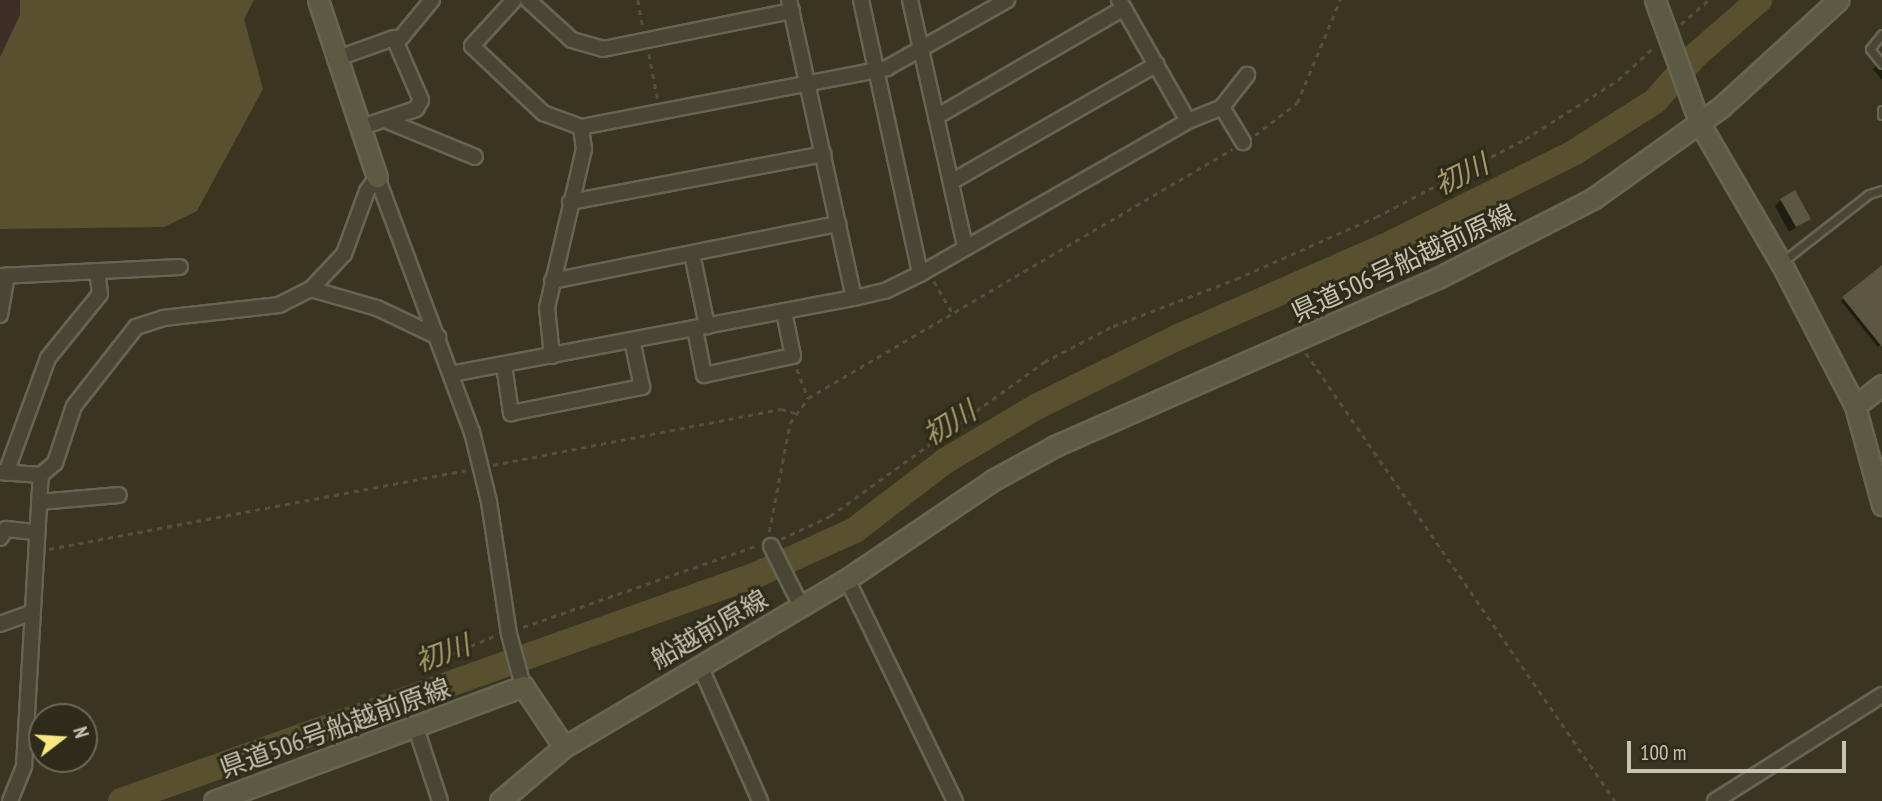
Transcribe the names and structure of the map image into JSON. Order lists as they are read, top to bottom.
{
  "streets": {
    "main road": ["県道506号船越前原線", "船越前原線"]
  },
  "crossings": [
    ["県道506号船越前原線", "船越前原線"]
  ],
  "water": ["初川"],
  "scale_bar": "100 m",
  "north": "right"
}
